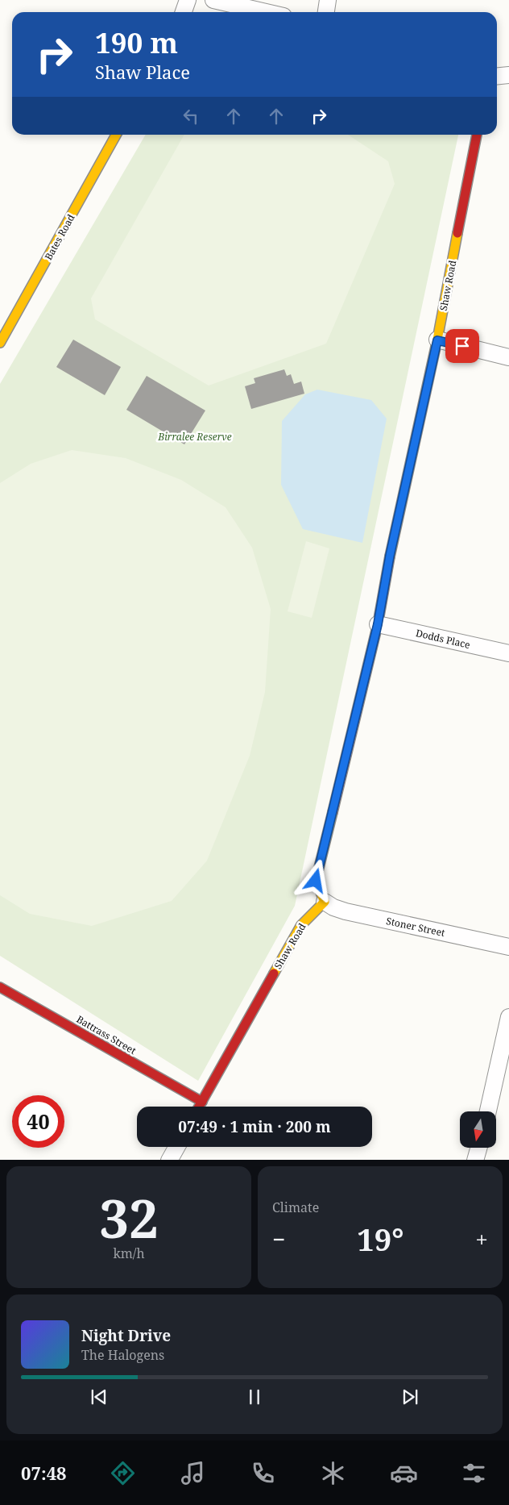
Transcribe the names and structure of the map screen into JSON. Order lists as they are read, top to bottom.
{
  "streets": {
    "street": [
      "Bates Road",
      "Shaw Road",
      "Dodds Place",
      "Stoner Street",
      "Battrass Street"
    ]
  },
  "crossings": [
    ["Shaw Road", "Dodds Place"],
    ["Shaw Road", "Stoner Street"],
    ["Shaw Road", "Battrass Street"]
  ],
  "parks": ["Birralee Reserve"],
  "north": "bottom",
  "page": {
    "turn": ["190 m", "Shaw Place"],
    "limit": "40",
    "trip": "07:49 · 1 min · 200 m",
    "tile": [
      ["32", "km/h"],
      "Climate"
    ],
    "heat": ["−", "19°", "+"],
    "song": ["Night Drive", "The Halogens"],
    "tabs": "07:48"
  }
}
